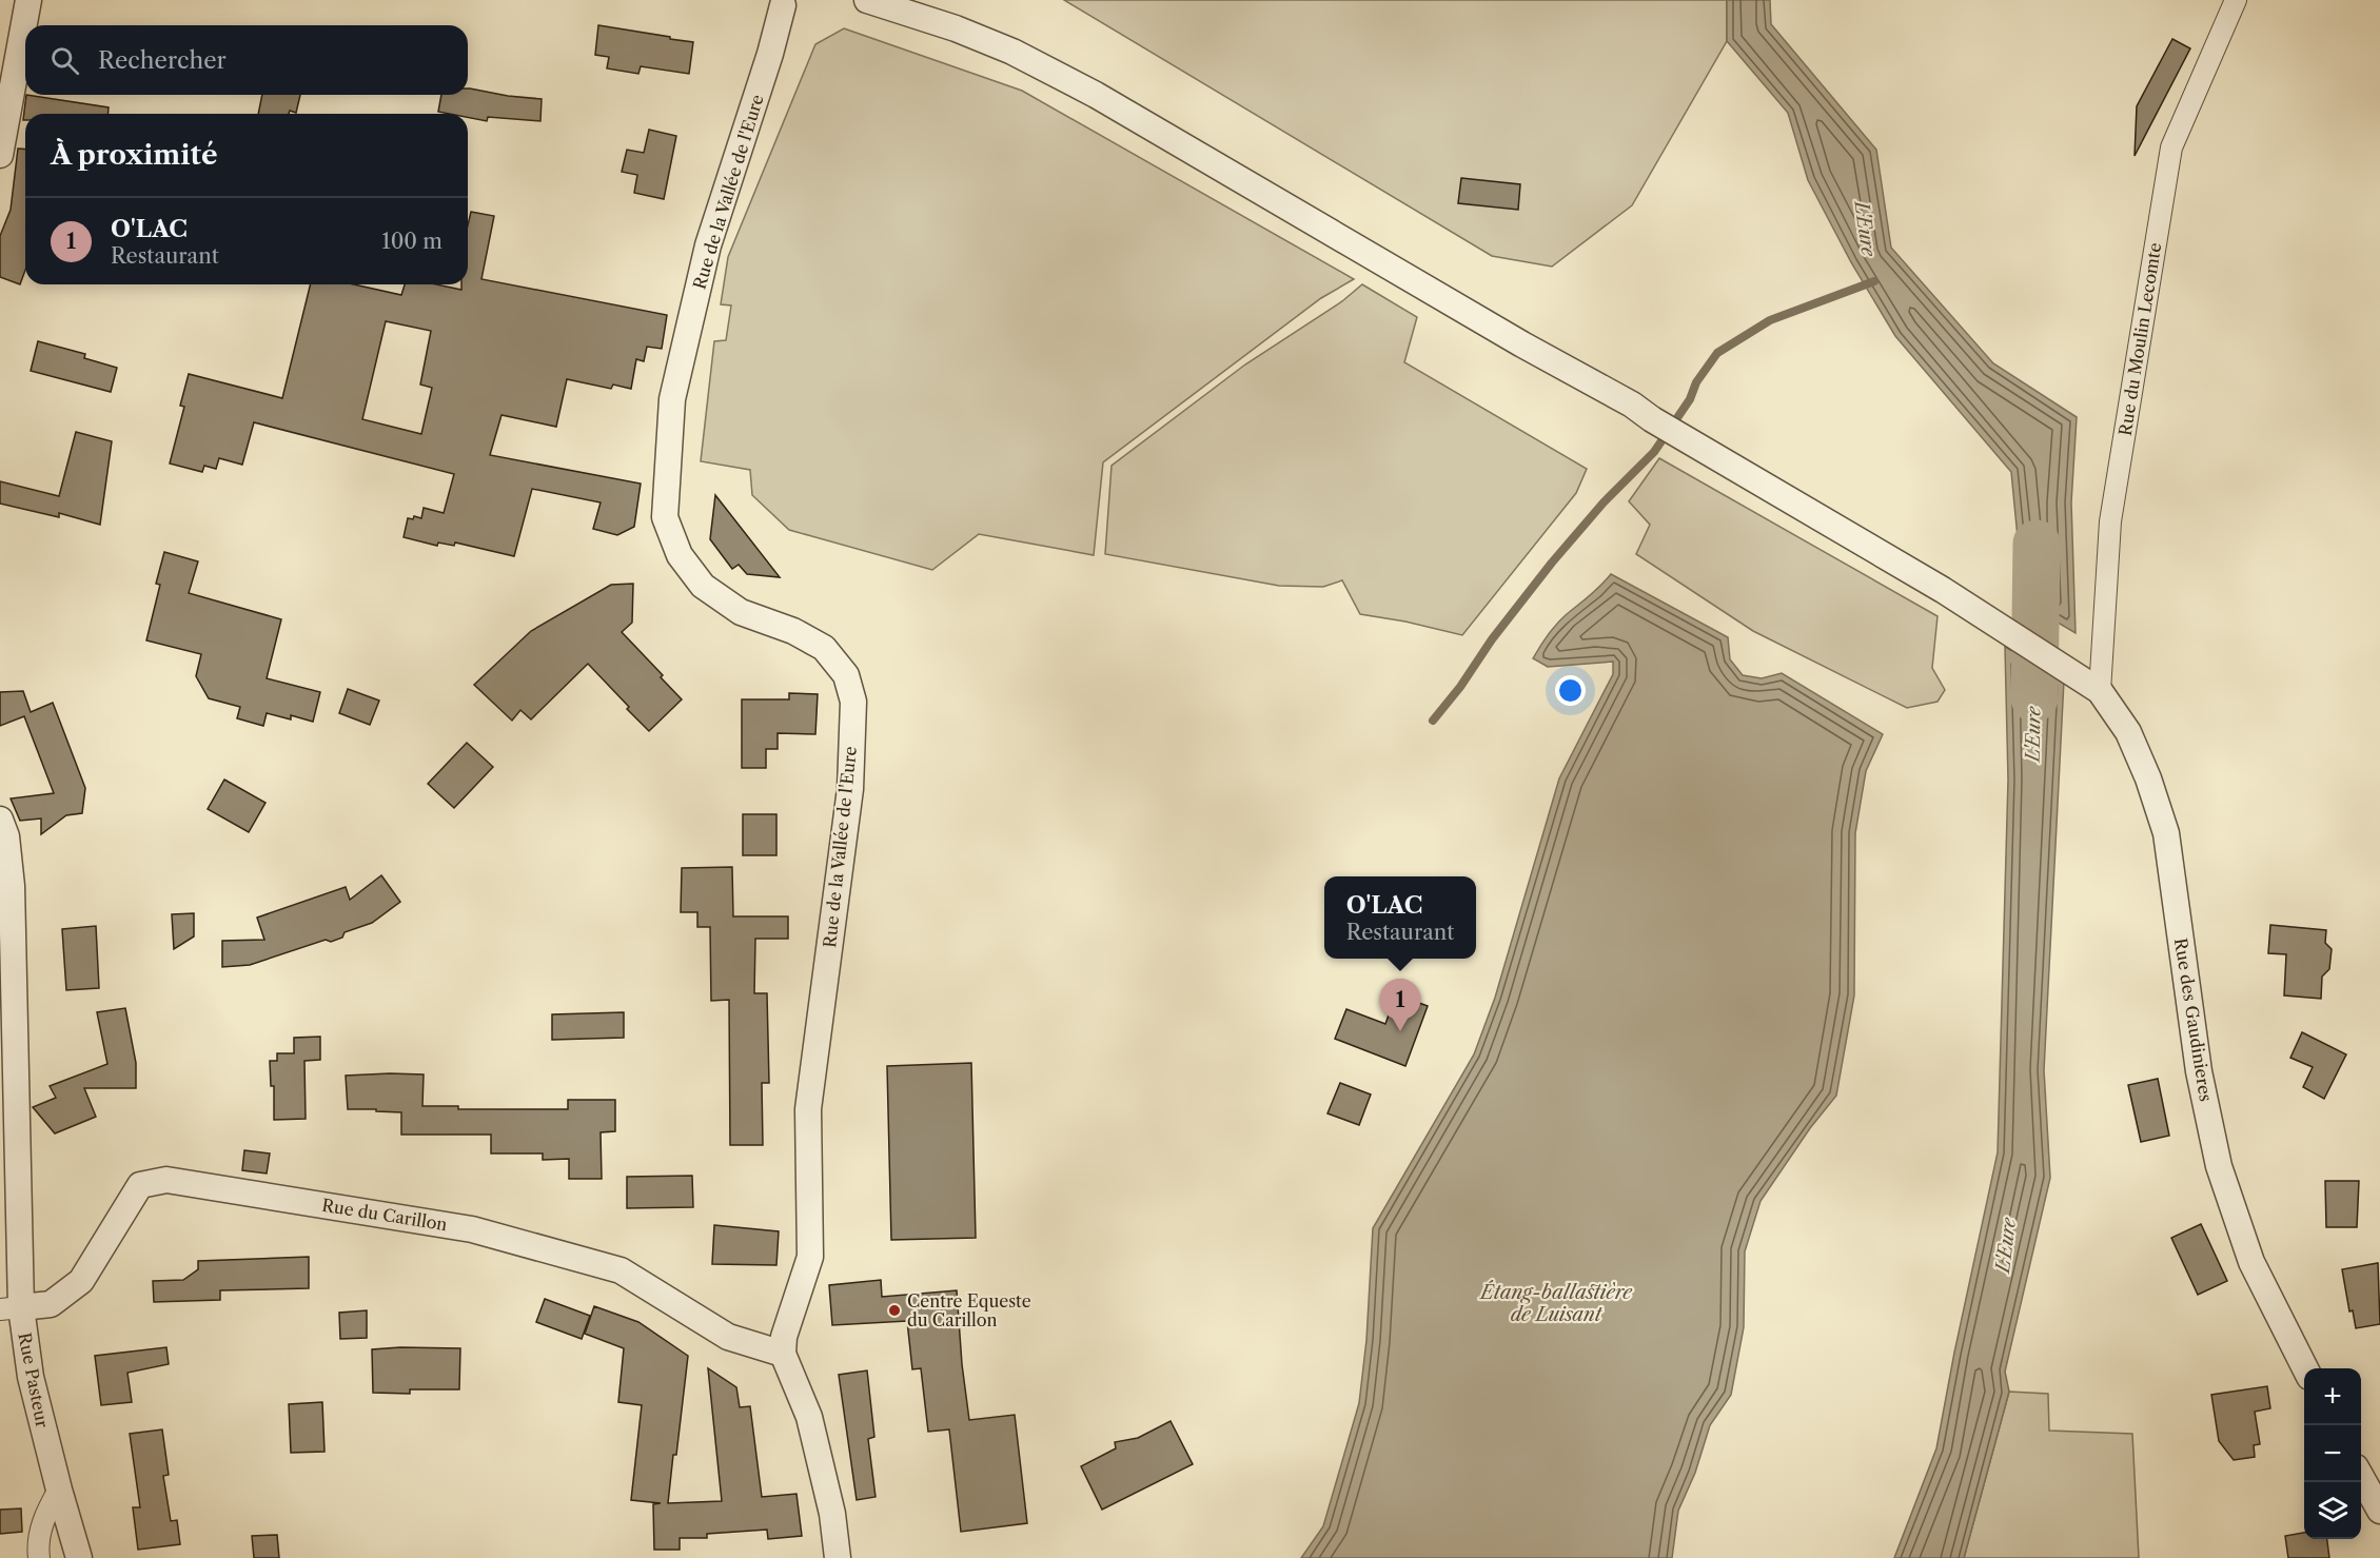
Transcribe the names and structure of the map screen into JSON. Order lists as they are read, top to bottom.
{
  "streets": {
    "street": [
      "Rue de la Vallée de l'Eure",
      "Rue du Moulin Lecomte",
      "Rue des Gaudinieres",
      "Rue du Carillon",
      "Rue Pasteur"
    ]
  },
  "crossings": [
    ["Rue de la Vallée de l'Eure", "Rue du Carillon"],
    ["Rue du Moulin Lecomte", "Rue des Gaudinieres"],
    ["Rue du Carillon", "Rue Pasteur"]
  ],
  "water": ["L'Eure", "Étang-ballastière de Luisant"],
  "places": ["Centre Equeste du Carillon"],
  "page": {
    "search": "Rechercher",
    "heading": "À proximité",
    "list": [
      {
        "mark": "1",
        "name": "O'LAC",
        "note": "Restaurant",
        "value": "100 m"
      }
    ],
    "popup": ["O'LAC", "Restaurant"],
    "pins": "1",
    "map_buttons": ["+", "−"]
  }
}
